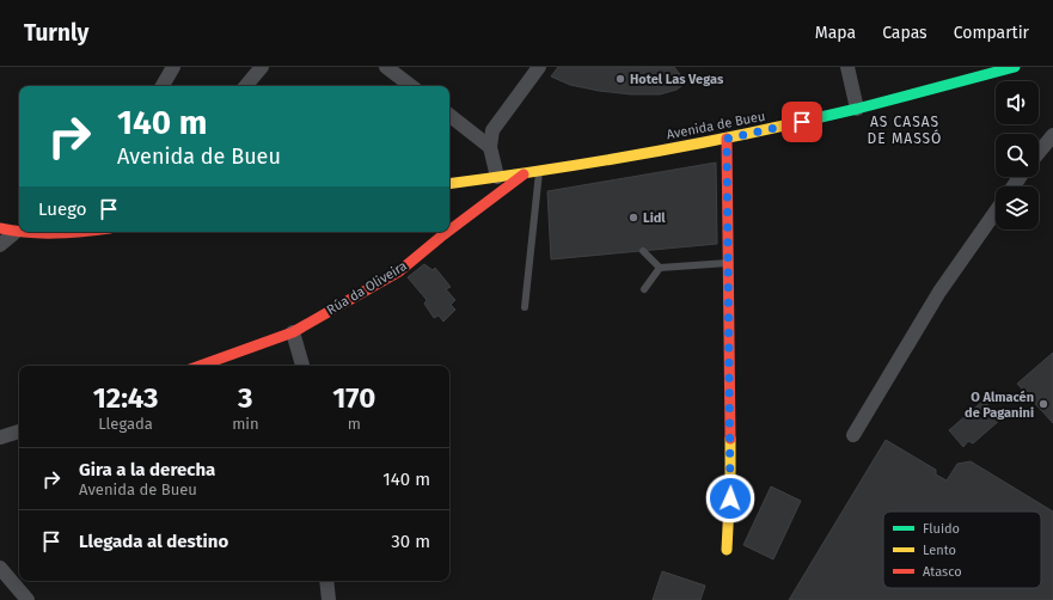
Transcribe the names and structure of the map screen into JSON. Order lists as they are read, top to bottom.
{
  "streets": {
    "street": ["Avenida de Bueu", "Rúa da Oliveira"]
  },
  "crossings": [
    ["Avenida de Bueu", "Rúa da Oliveira"]
  ],
  "districts": ["AS CASAS DE MASSÓ"],
  "places": ["Hotel Las Vegas", "Lidl", "O Almacén de Paganini"],
  "legend": ["Fluido", "Lento", "Atasco"],
  "page": {
    "header": "Turnly",
    "nav": ["Mapa", "Capas", "Compartir"],
    "turn": ["140 m", "Avenida de Bueu"],
    "then": "Luego",
    "eta": [
      "12:43",
      "Llegada",
      "3",
      "min",
      "170",
      "m"
    ],
    "list": [
      {
        "name": "Gira a la derecha",
        "note": "Avenida de Bueu",
        "value": "140 m"
      },
      {
        "name": "Llegada al destino",
        "value": "30 m"
      }
    ]
  }
}
